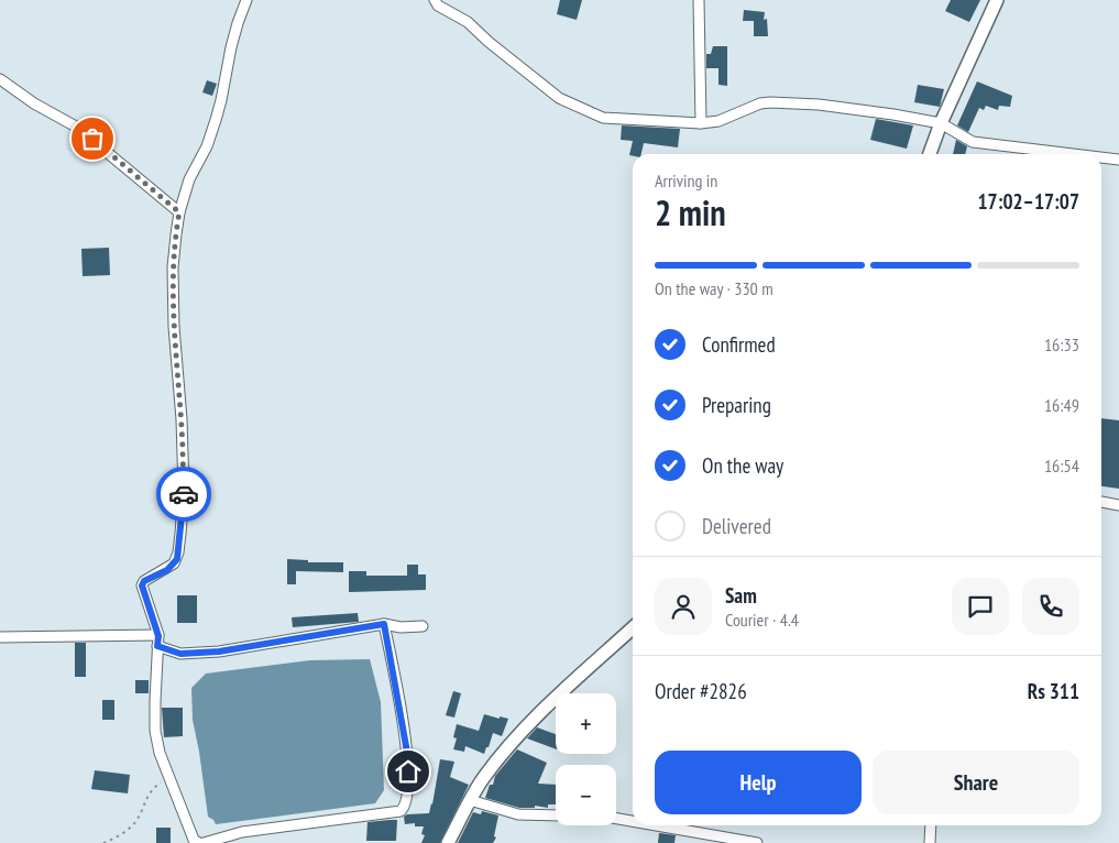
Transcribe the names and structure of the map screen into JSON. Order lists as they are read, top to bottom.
{
  "page": {
    "heading": ["2 min", "Arriving in", "17:02–17:07"],
    "panel": [
      "Sam",
      "Courier · 4.4",
      "Order #2826",
      "Rs 311"
    ],
    "bar": "On the way · 330 m",
    "list": [
      ["Confirmed", "16:33"],
      ["Preparing", "16:49"],
      ["On the way", "16:54"],
      "Delivered"
    ],
    "map_buttons": ["+", "−"],
    "buttons": ["Help", "Share"]
  }
}
